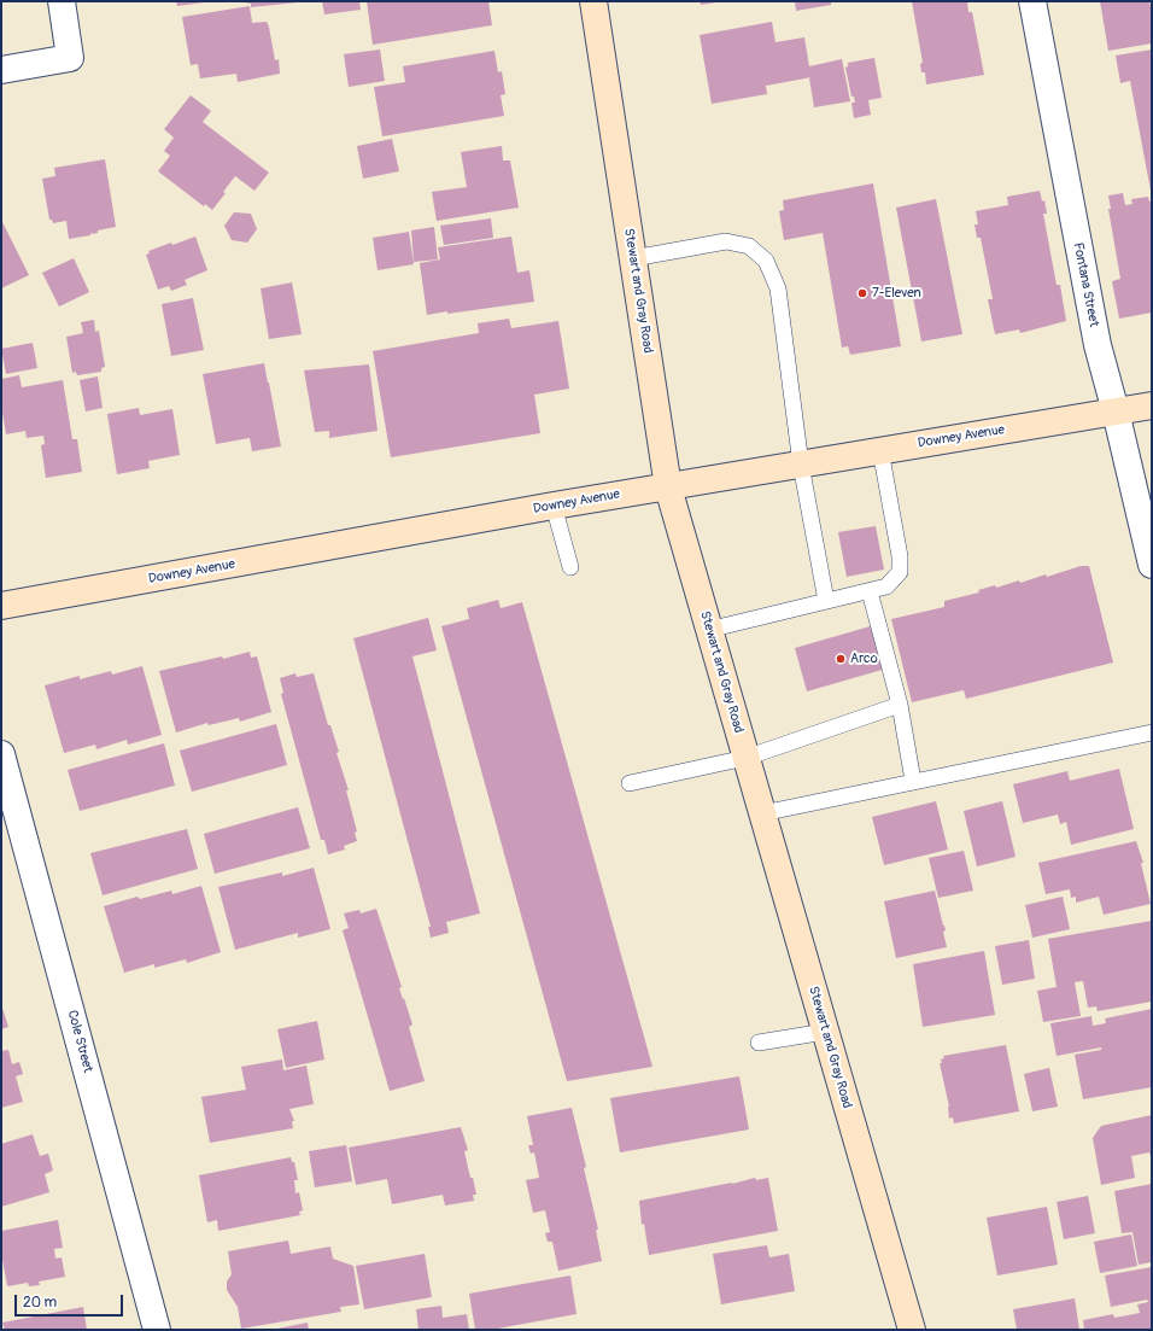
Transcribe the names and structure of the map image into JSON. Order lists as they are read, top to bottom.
{
  "streets": {
    "main road": ["Stewart and Gray Road", "Downey Avenue"],
    "street": ["Fontana Street", "Cole Street"]
  },
  "crossings": [
    ["Fontana Street", "Downey Avenue"],
    ["Stewart and Gray Road", "Downey Avenue"]
  ],
  "places": ["7-Eleven", "Arco"],
  "scale_bar": "20 m"
}
